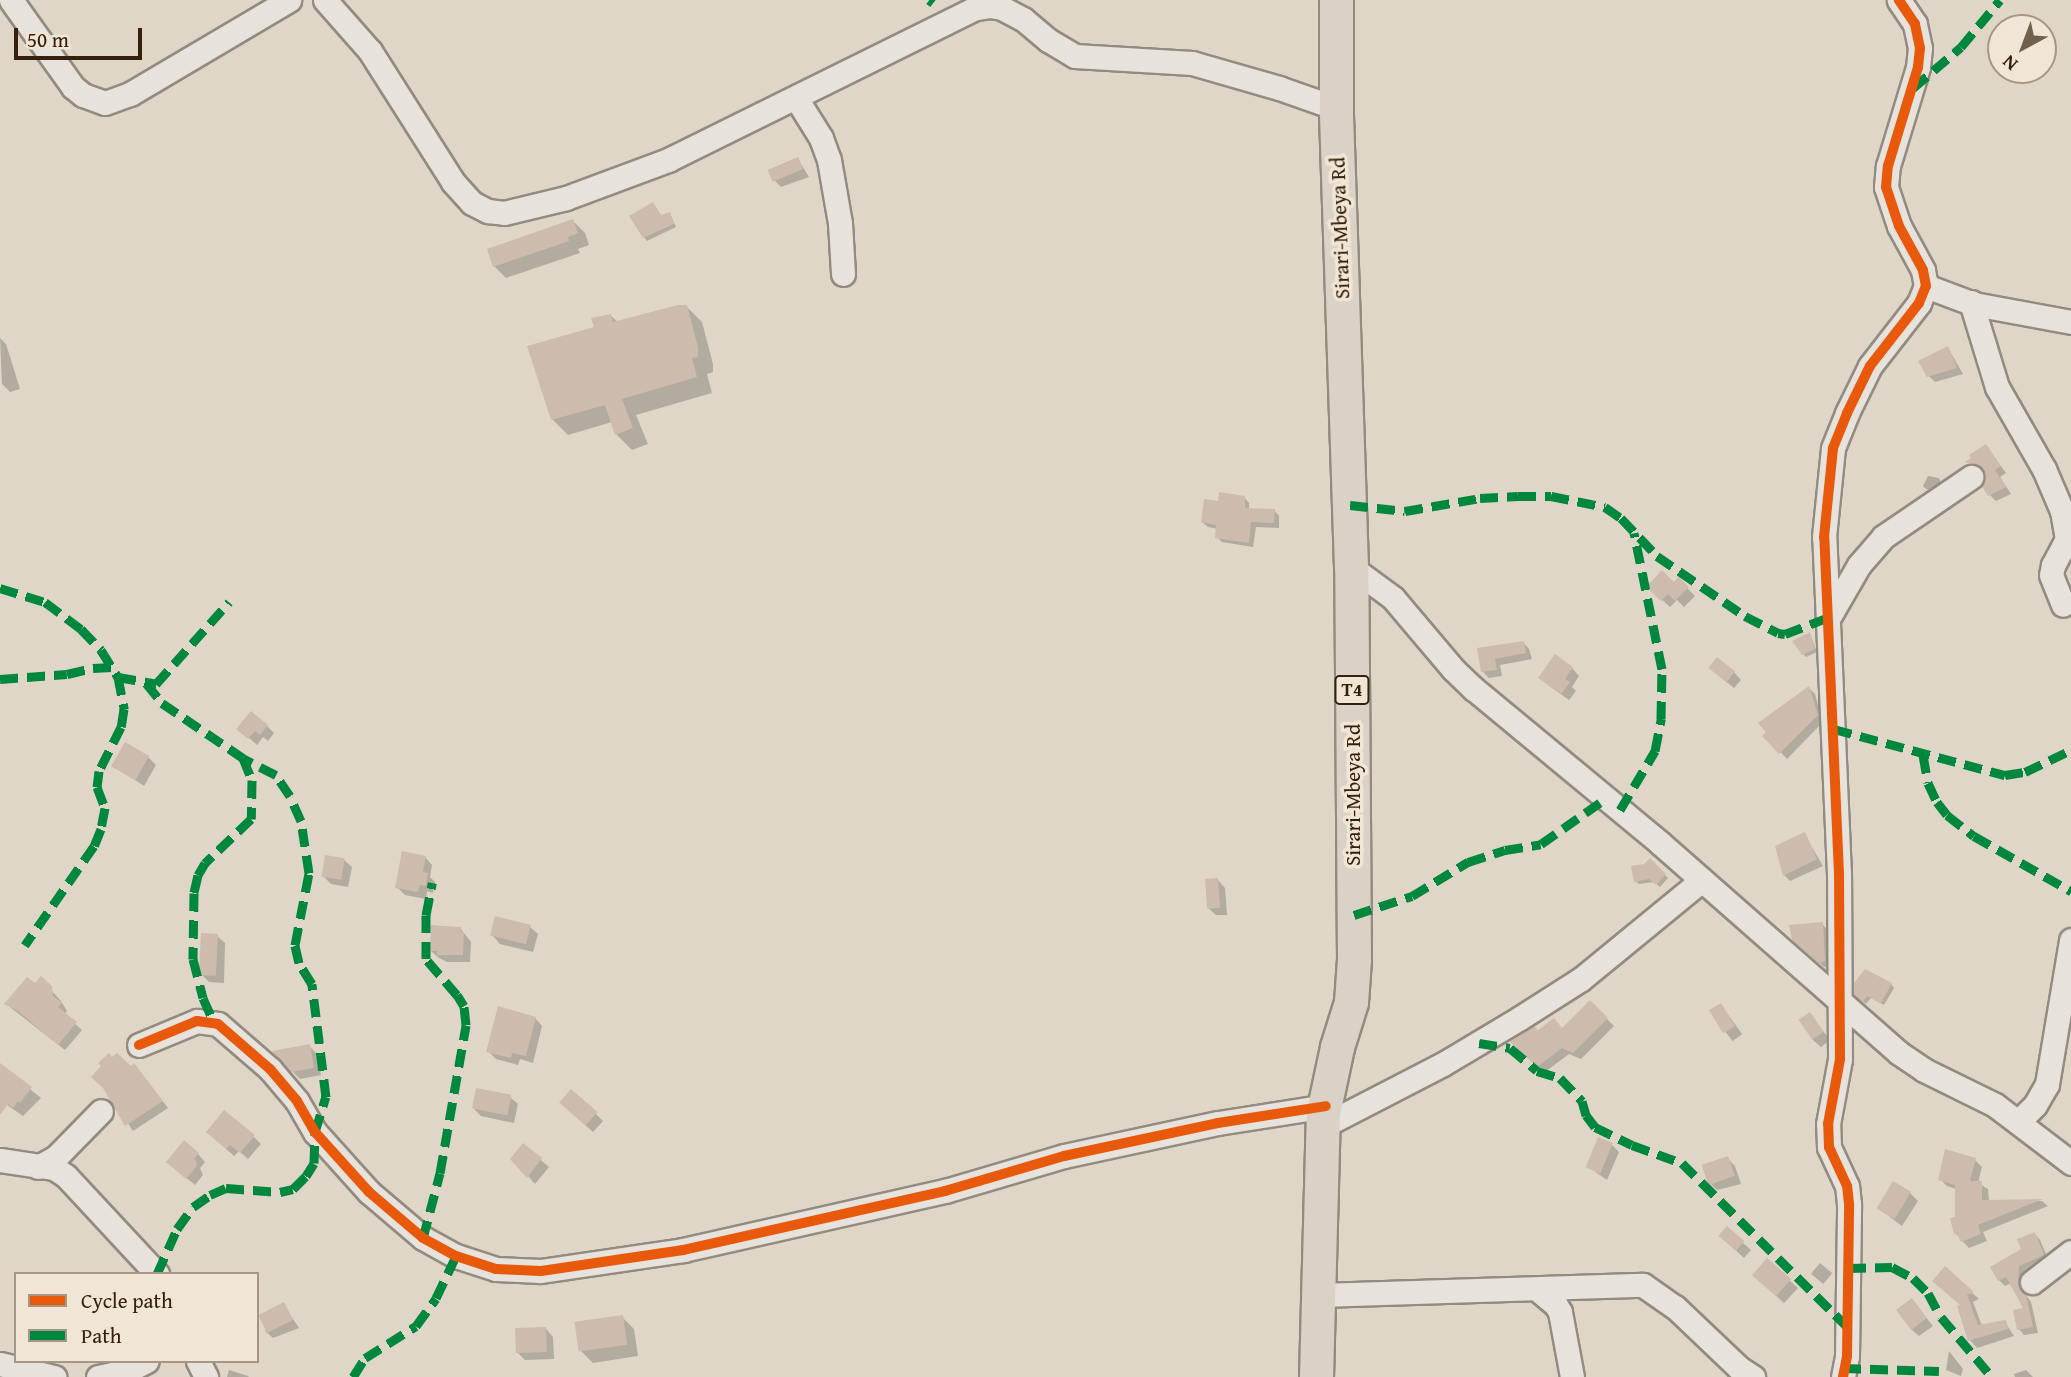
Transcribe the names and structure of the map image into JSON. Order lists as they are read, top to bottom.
{
  "streets": {
    "highway": ["Sirari-Mbeya Rd", "T4"]
  },
  "legend": ["Cycle path", "Path"],
  "scale_bar": "50 m",
  "north": "bottom left"
}
